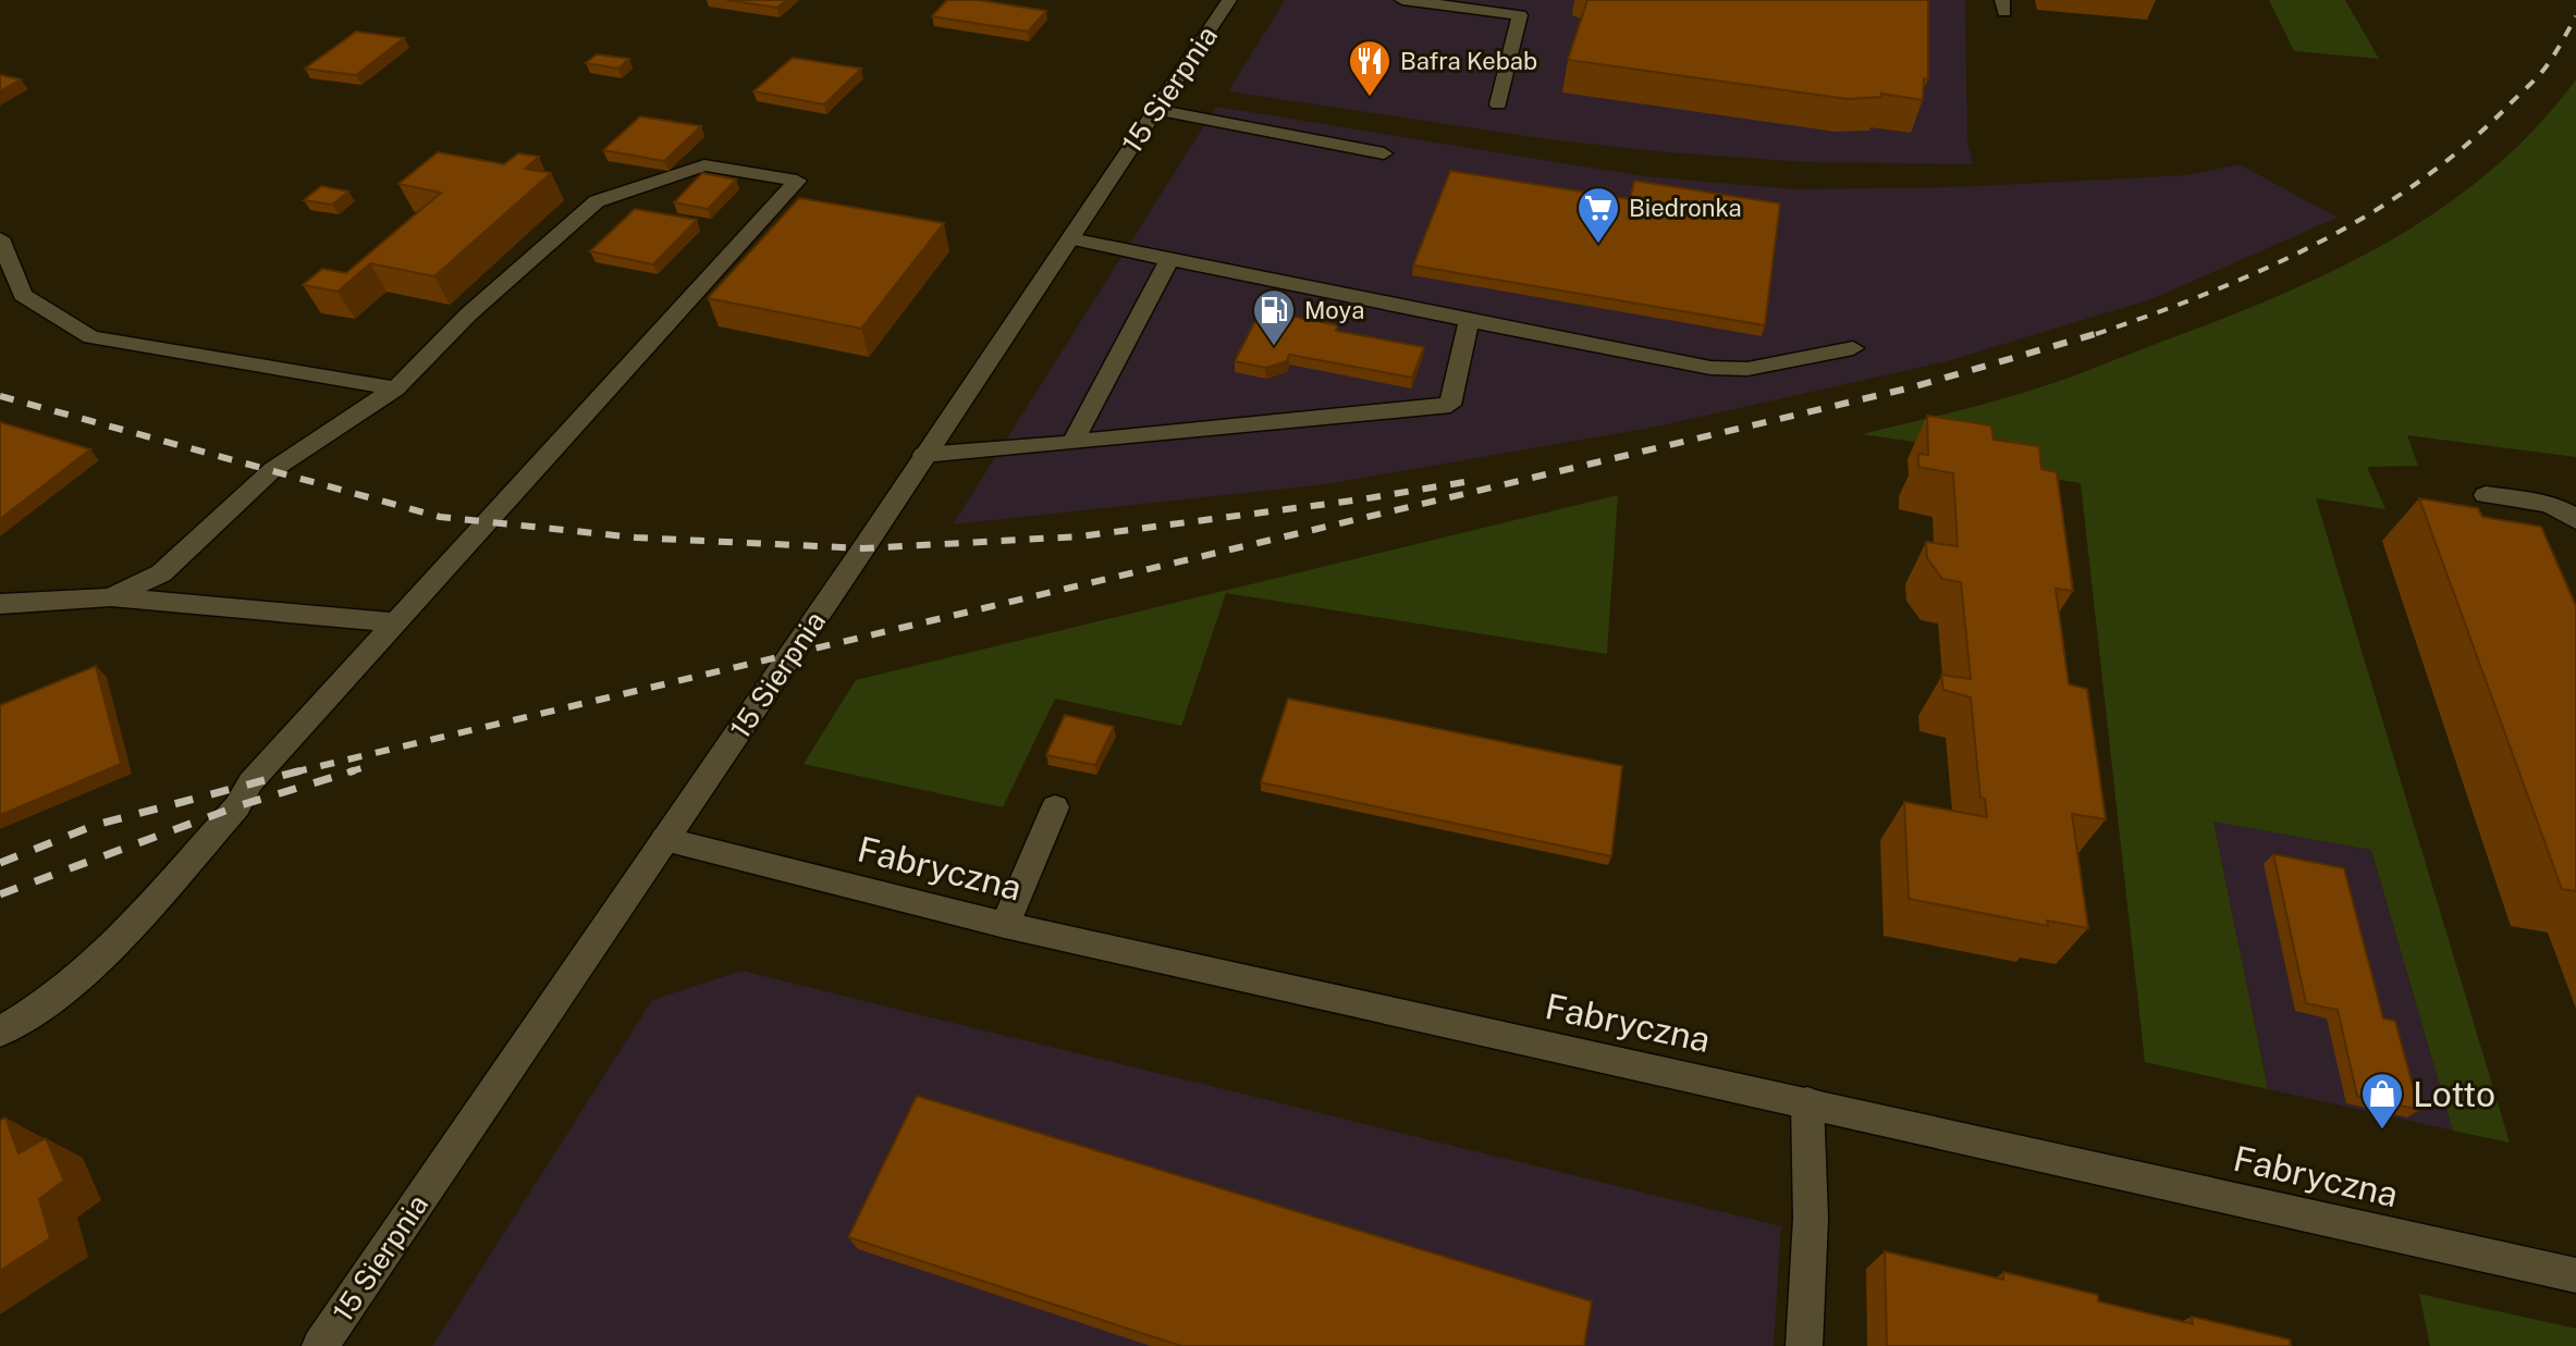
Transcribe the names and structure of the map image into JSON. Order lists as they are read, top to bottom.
{
  "streets": {
    "main road": ["15 Sierpnia", "Fabryczna"]
  },
  "crossings": [
    ["15 Sierpnia", "Fabryczna"]
  ],
  "places": {
    "restaurant": ["Bafra Kebab"],
    "supermarket": ["Biedronka"],
    "fuel station": ["Moya"],
    "shop": ["Lotto"]
  }
}
